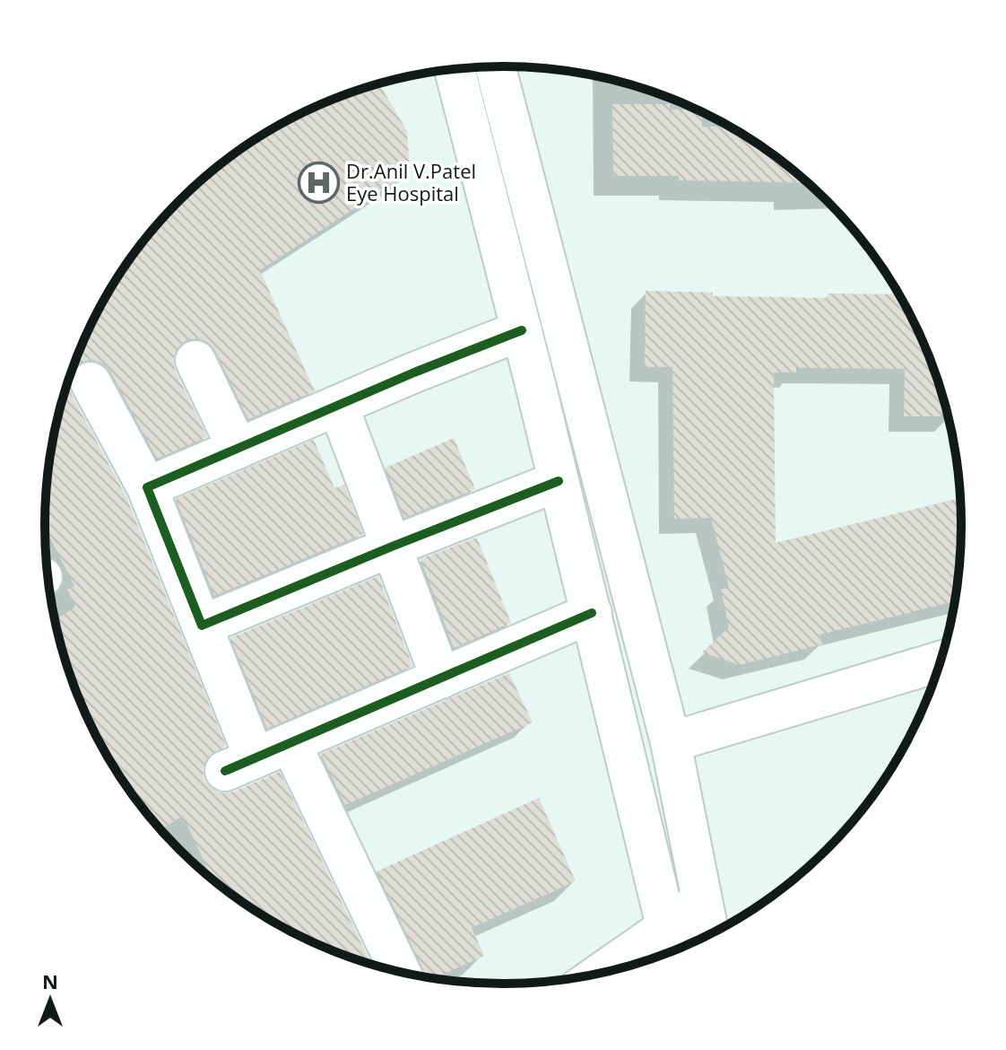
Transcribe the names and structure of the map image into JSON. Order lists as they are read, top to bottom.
{
  "places": {
    "hospital": ["Dr.Anil V.Patel Eye Hospital"]
  },
  "north": "top"
}
